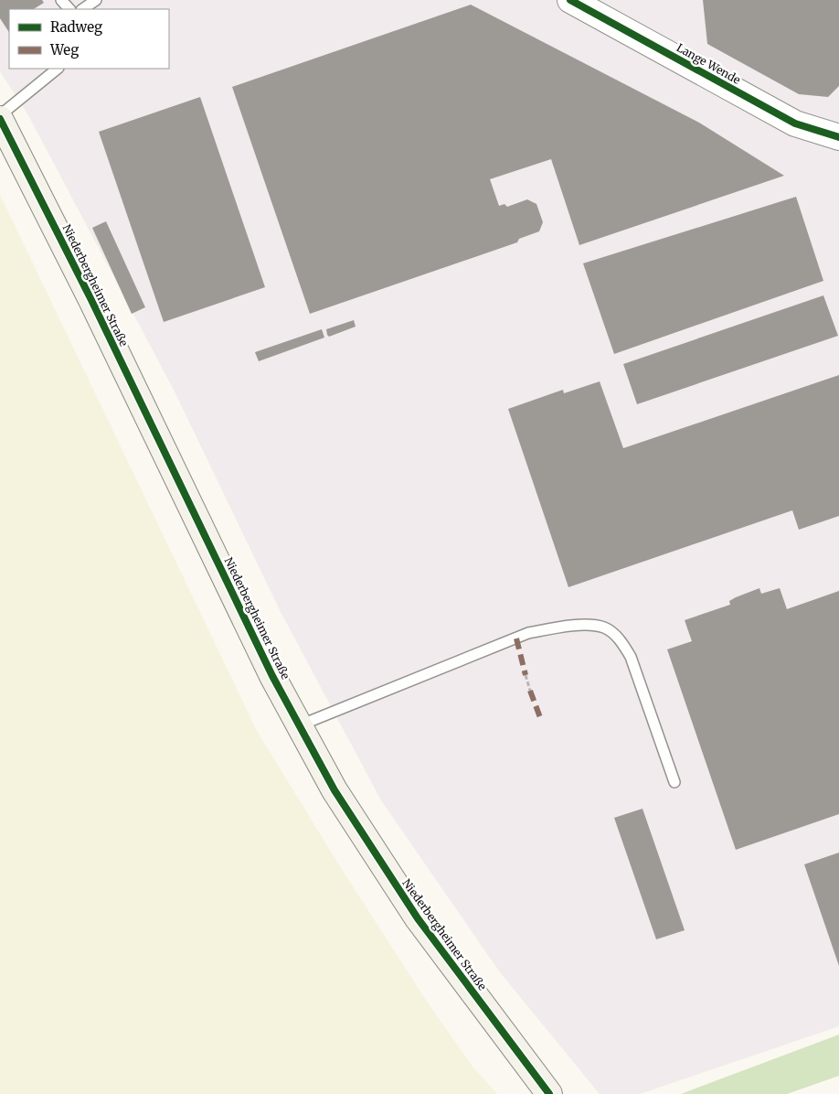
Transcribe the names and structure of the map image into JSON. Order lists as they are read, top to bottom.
{
  "streets": {
    "main road": ["Niederbergheimer Straße"],
    "street": ["Lange Wende"]
  },
  "legend": ["Radweg", "Weg"]
}
